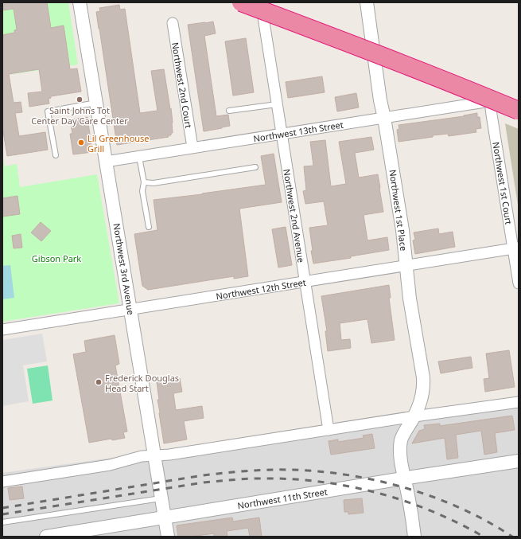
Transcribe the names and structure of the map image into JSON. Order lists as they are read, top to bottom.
{
  "streets": {
    "street": [
      "Northwest 2nd Court",
      "Northwest 13th Street",
      "Northwest 1st Court",
      "Northwest 1st Place",
      "Northwest 2nd Avenue",
      "Northwest 3rd Avenue",
      "Northwest 12th Street",
      "Northwest 11th Street"
    ]
  },
  "crossings": [
    ["Northwest 2nd Court", "Northwest 13th Street"],
    ["Northwest 13th Street", "Northwest 1st Court"],
    ["Northwest 13th Street", "Northwest 1st Place"],
    ["Northwest 13th Street", "Northwest 2nd Avenue"],
    ["Northwest 13th Street", "Northwest 3rd Avenue"],
    ["Northwest 1st Court", "Northwest 12th Street"],
    ["Northwest 1st Place", "Northwest 12th Street"],
    ["Northwest 2nd Avenue", "Northwest 12th Street"],
    ["Northwest 3rd Avenue", "Northwest 12th Street"],
    ["Northwest 3rd Avenue", "Northwest 11th Street"]
  ],
  "parks": ["Gibson Park"],
  "places": ["Saint Johns Tot Center Day Care Center", "Lil Greenhouse Grill", "Frederick Douglas Head Start"]
}
